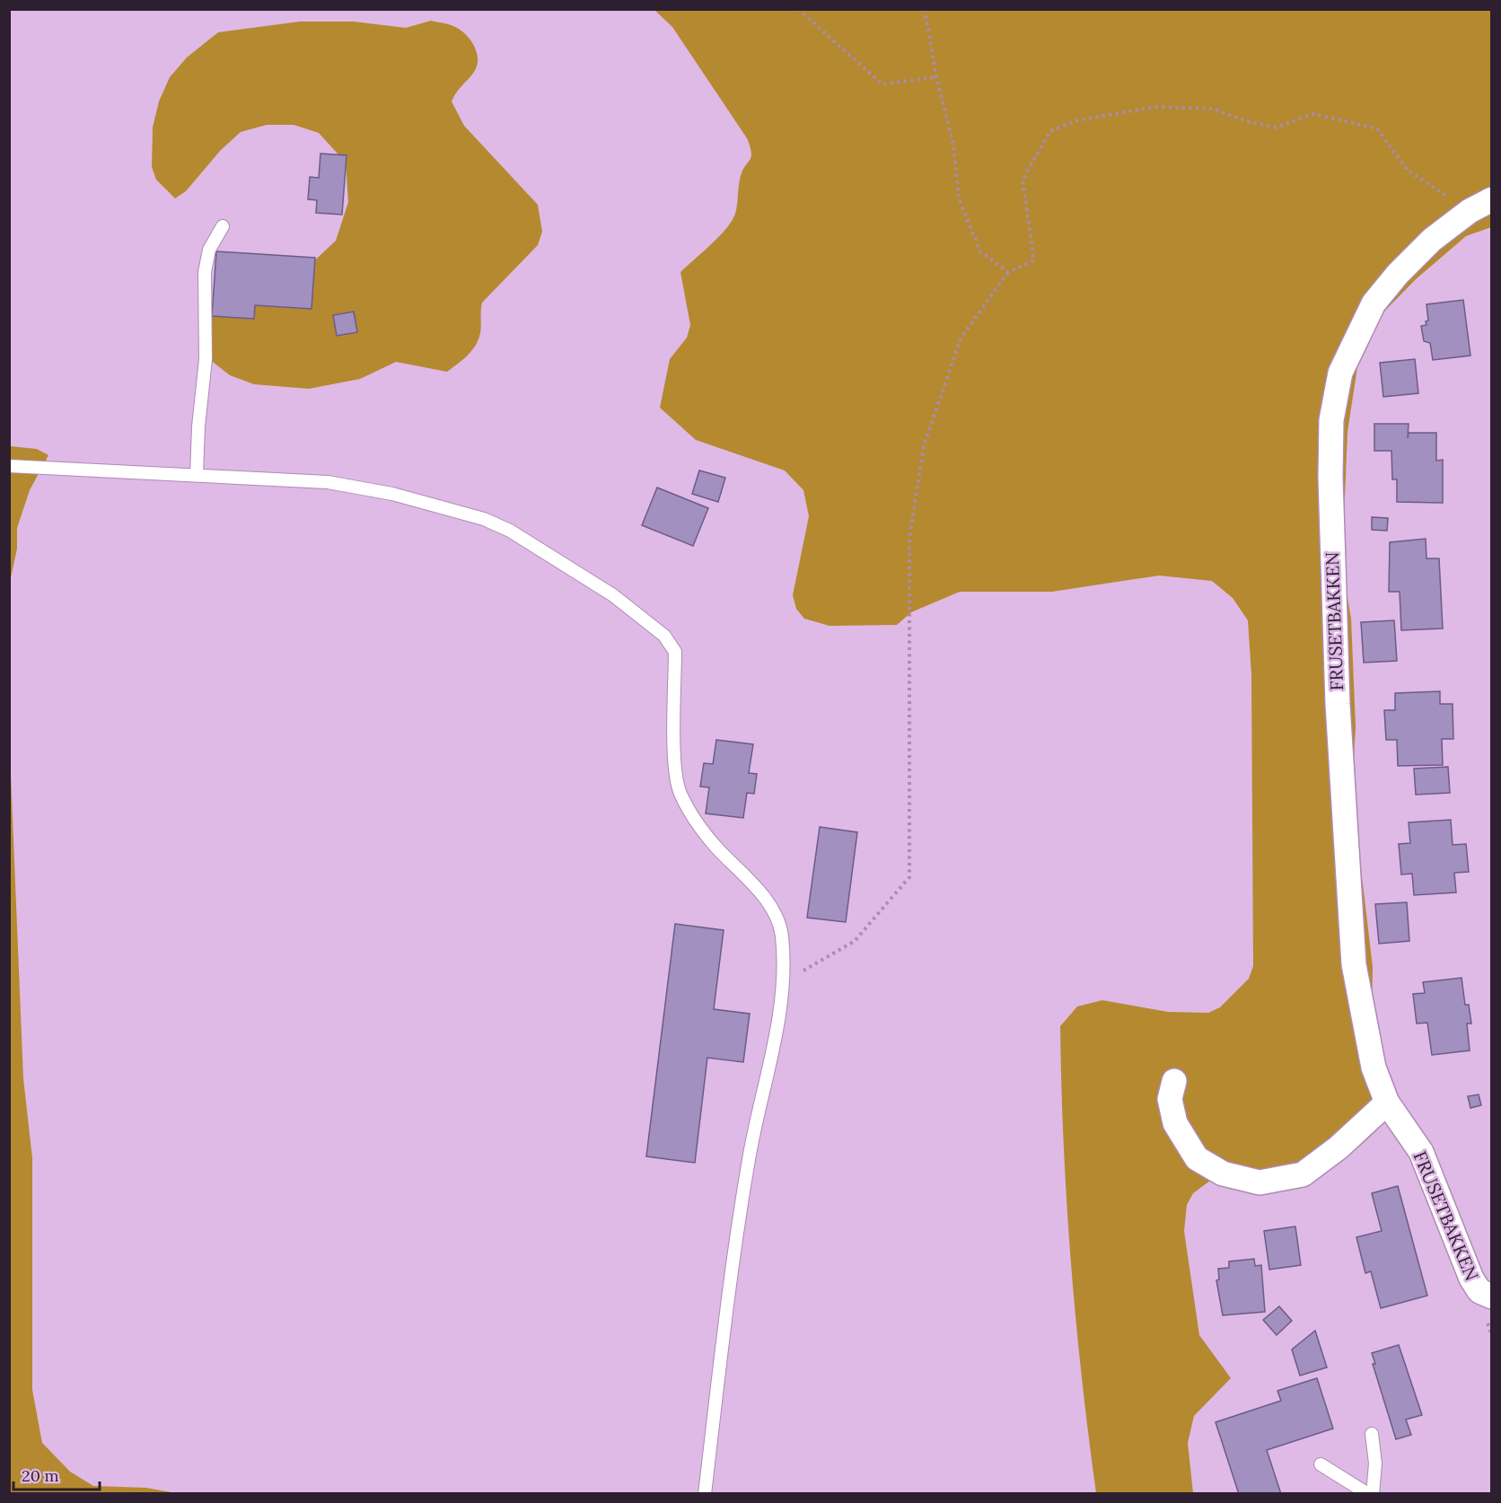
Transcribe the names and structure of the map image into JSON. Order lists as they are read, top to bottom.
{
  "streets": {
    "street": ["FRUSETBAKKEN"]
  },
  "scale_bar": "20 m"
}
